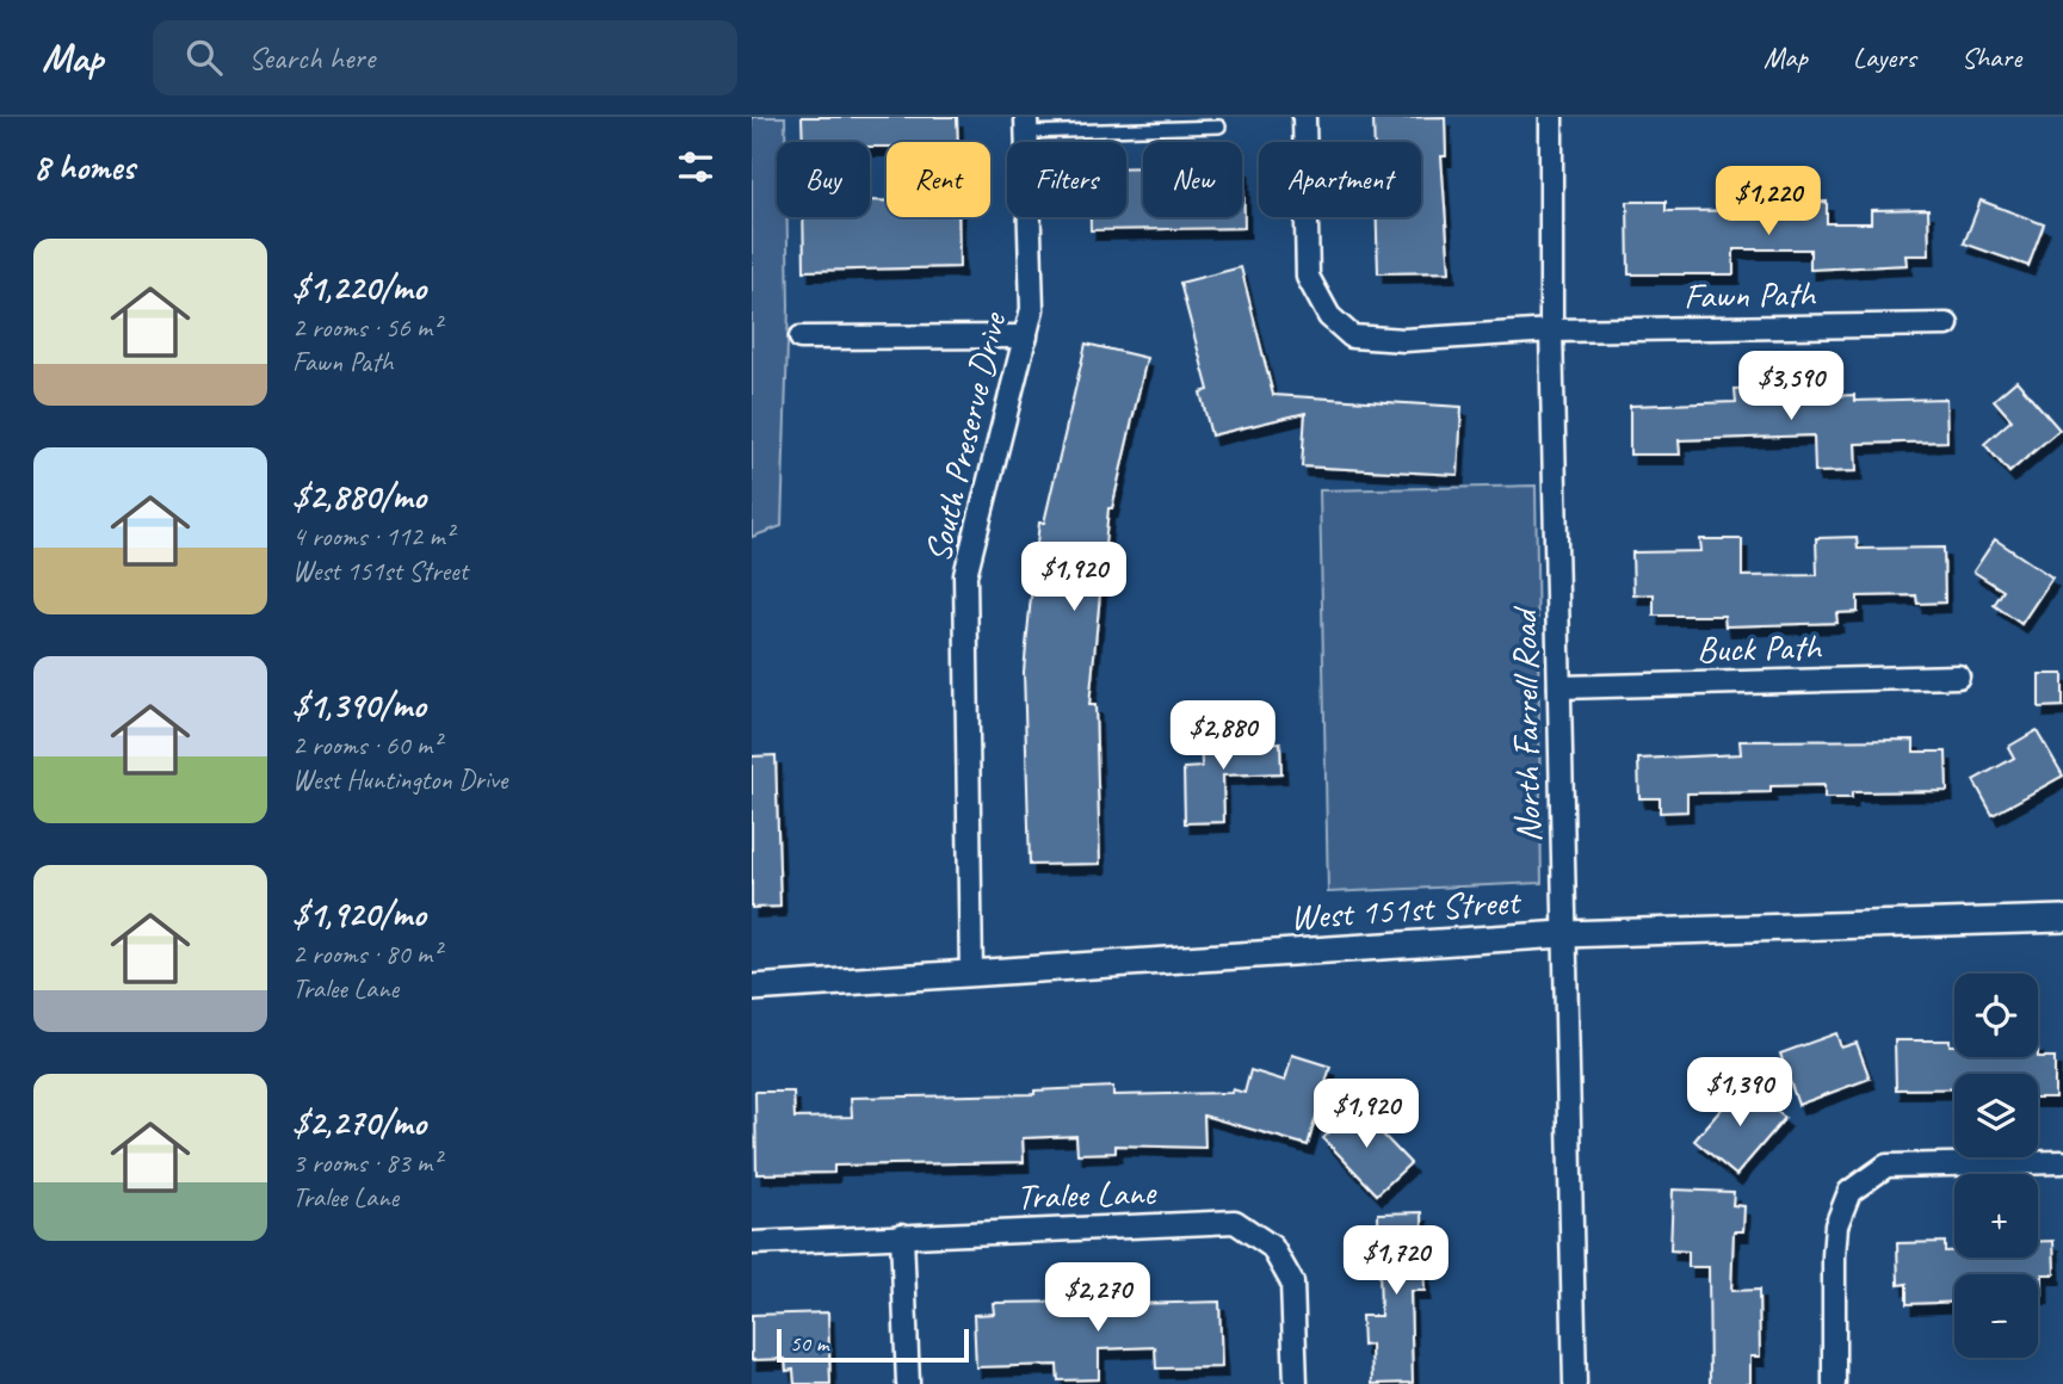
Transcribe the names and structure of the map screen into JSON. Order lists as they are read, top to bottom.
{
  "streets": {
    "street": [
      "Fawn Path",
      "South Preserve Drive",
      "Buck Path",
      "North Farrell Road",
      "West 151st Street",
      "Tralee Lane"
    ]
  },
  "crossings": [
    ["Fawn Path", "North Farrell Road"],
    ["South Preserve Drive", "West 151st Street"],
    ["Buck Path", "North Farrell Road"],
    ["North Farrell Road", "West 151st Street"]
  ],
  "scale_bar": "50 m",
  "page": {
    "header": "Map",
    "search": "Search here",
    "nav": ["Map", "Layers", "Share"],
    "heading": "8 homes",
    "chip": [
      "Buy",
      "Rent",
      "Filters",
      "New",
      "Apartment"
    ],
    "price": [
      "$1,220",
      "$3,590",
      "$1,920",
      "$2,880",
      "$1,390",
      "$1,920",
      "$1,720",
      "$2,270"
    ],
    "list": [
      {
        "name": "$1,220/mo",
        "note": "2 rooms · 56 m² · Fawn Path"
      },
      {
        "name": "$2,880/mo",
        "note": "4 rooms · 112 m² · West 151st Street"
      },
      {
        "name": "$1,390/mo",
        "note": "2 rooms · 60 m² · West Huntington Drive"
      },
      {
        "name": "$1,920/mo",
        "note": "2 rooms · 80 m² · Tralee Lane"
      },
      {
        "name": "$2,270/mo",
        "note": "3 rooms · 83 m² · Tralee Lane"
      }
    ],
    "map_buttons": ["+", "−"],
    "scale": "50 m"
  }
}
